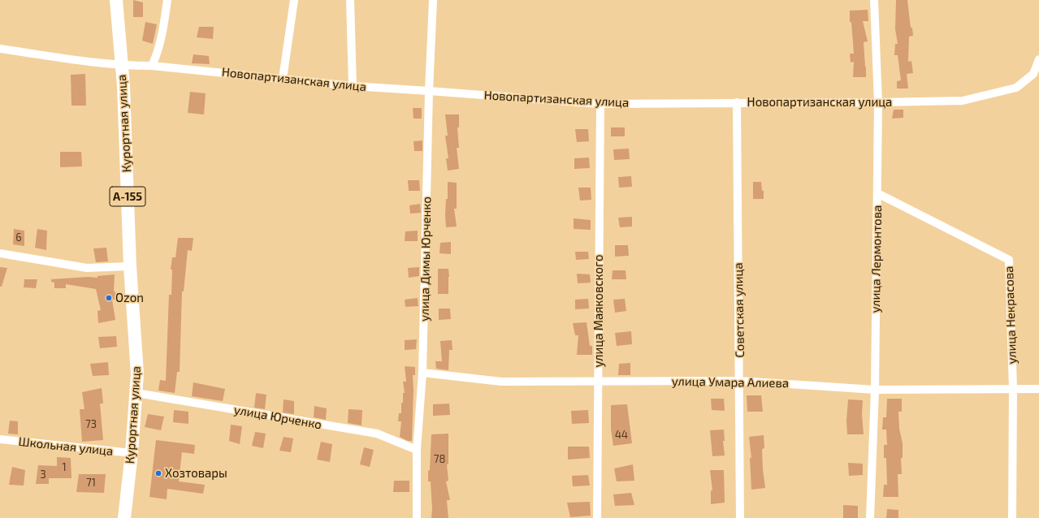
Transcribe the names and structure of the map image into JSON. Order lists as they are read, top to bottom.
{
  "streets": {
    "main road": ["Курортная улица", "А-155"],
    "street": [
      "Новопартизанская улица",
      "улица Димы Юрченко",
      "улица Лермонтова",
      "Советская улица",
      "улица Маяковского",
      "улица Некрасова",
      "улица Умара Алиева",
      "улица Юрченко",
      "Школьная улица"
    ]
  },
  "crossings": [
    ["Новопартизанская улица", "Курортная улица"],
    ["Новопартизанская улица", "улица Димы Юрченко"],
    ["Новопартизанская улица", "улица Лермонтова"],
    ["Новопартизанская улица", "Советская улица"],
    ["Новопартизанская улица", "улица Маяковского"],
    ["Курортная улица", "улица Юрченко"],
    ["Курортная улица", "Школьная улица"],
    ["улица Димы Юрченко", "улица Умара Алиева"],
    ["улица Димы Юрченко", "улица Юрченко"],
    ["улица Лермонтова", "улица Некрасова"],
    ["улица Лермонтова", "улица Умара Алиева"],
    ["Советская улица", "улица Умара Алиева"],
    ["улица Маяковского", "улица Умара Алиева"],
    ["улица Некрасова", "улица Умара Алиева"]
  ],
  "places": ["Ozon", "Хозтовары"],
  "house_numbers": [
    "6",
    "73",
    "44",
    "78",
    "1",
    "3",
    "71"
  ]
}
